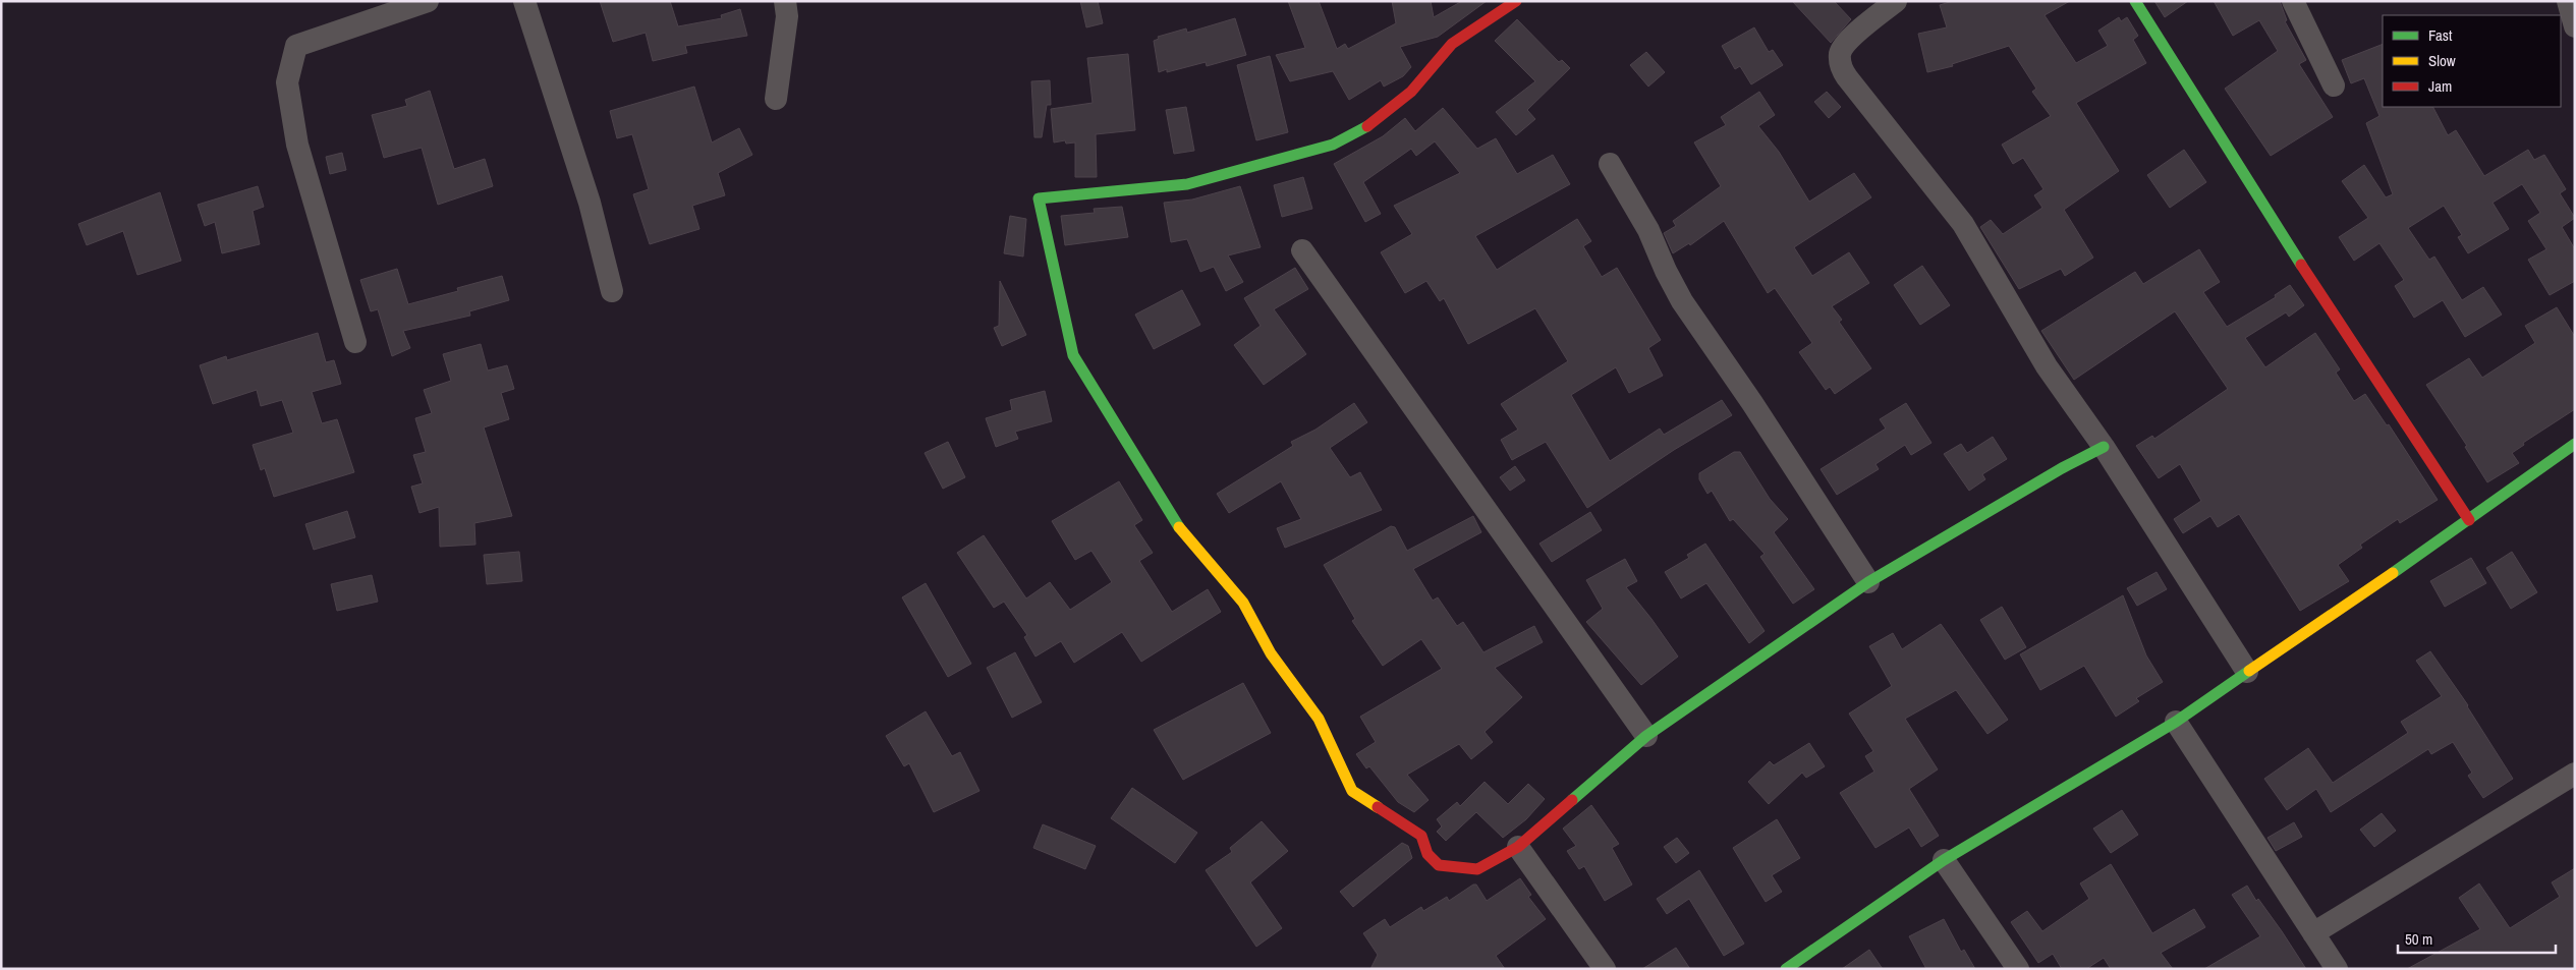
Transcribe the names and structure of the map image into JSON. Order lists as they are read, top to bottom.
{
  "legend": ["Fast", "Slow", "Jam"],
  "scale_bar": "50 m"
}
